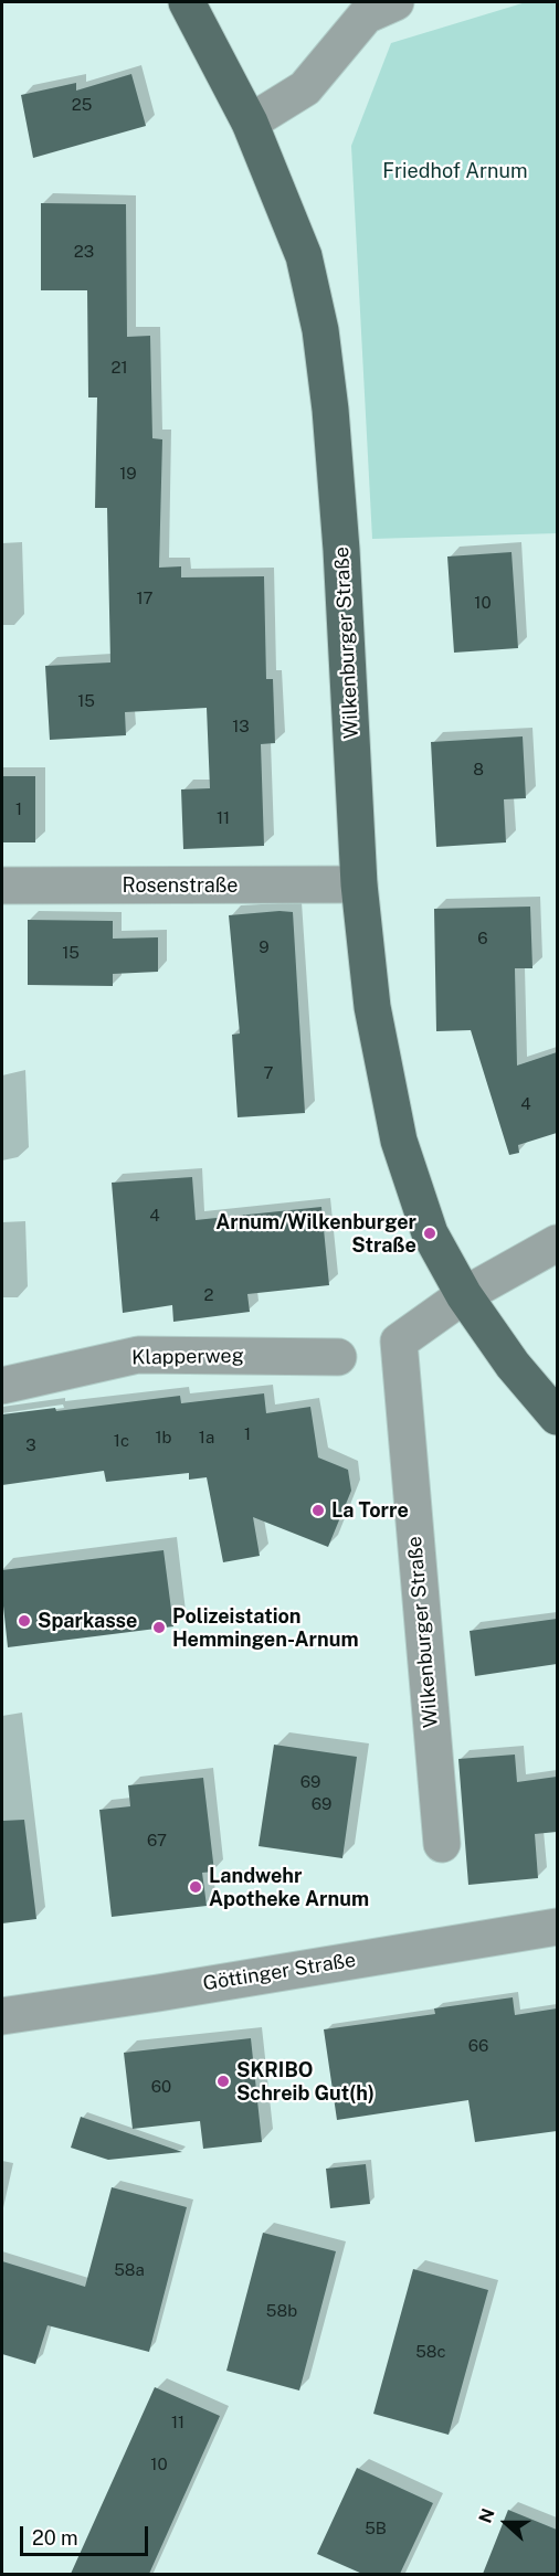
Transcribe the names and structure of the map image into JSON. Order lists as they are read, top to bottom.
{
  "streets": {
    "main road": ["Wilkenburger Straße"],
    "street": ["Rosenstraße", "Klapperweg", "Göttinger Straße"]
  },
  "crossings": [
    ["Wilkenburger Straße", "Rosenstraße"]
  ],
  "parks": ["Friedhof Arnum"],
  "places": [
    "Arnum/Wilkenburger Straße",
    "La Torre",
    "Sparkasse",
    "Polizeistation Hemmingen-Arnum",
    "Landwehr Apotheke Arnum",
    "SKRIBO Schreib Gut(h)"
  ],
  "house_numbers": [
    "25",
    "23",
    "21",
    "19",
    "17",
    "10",
    "15",
    "13",
    "8",
    "1",
    "11",
    "6",
    "9",
    "15",
    "7",
    "4",
    "4",
    "2",
    "1",
    "1b",
    "1a",
    "1c",
    "3",
    "69",
    "69",
    "67",
    "66",
    "60",
    "58a",
    "58b",
    "58c",
    "11",
    "10",
    "5B"
  ],
  "scale_bar": "20 m",
  "north": "left"
}
